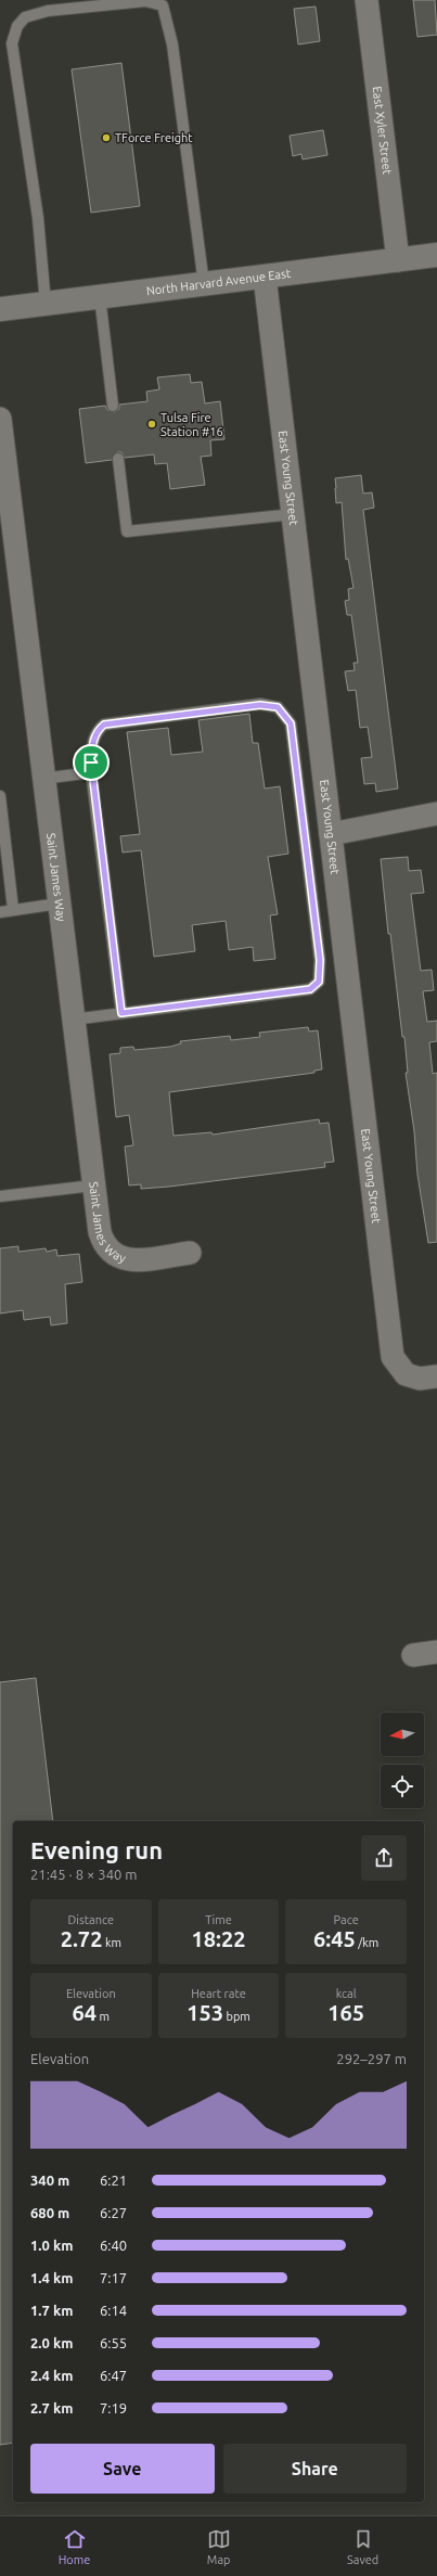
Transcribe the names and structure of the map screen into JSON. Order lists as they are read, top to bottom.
{
  "streets": {
    "main road": ["North Harvard Avenue East"],
    "street": ["East Xyler Street", "East Young Street", "Saint James Way"]
  },
  "crossings": [
    ["East Xyler Street", "North Harvard Avenue East"],
    ["North Harvard Avenue East", "East Young Street"]
  ],
  "places": ["TForce Freight", "Tulsa Fire Station #16"],
  "north": "left",
  "page": {
    "heading": ["Evening run", "21:45 · 8 × 340 m"],
    "stats": [
      ["Distance", "2.72 km"],
      ["Time", "18:22"],
      ["Pace", "6:45 /km"],
      ["Elevation", "64 m"],
      ["Heart rate", "153 bpm"],
      ["kcal", "165"]
    ],
    "chart": ["Elevation", "292–297 m"],
    "list": [
      {
        "name": "340 m",
        "note": "6:21"
      },
      {
        "name": "680 m",
        "note": "6:27"
      },
      {
        "name": "1.0 km",
        "note": "6:40"
      },
      {
        "name": "1.4 km",
        "note": "7:17"
      },
      {
        "name": "1.7 km",
        "note": "6:14"
      },
      {
        "name": "2.0 km",
        "note": "6:55"
      },
      {
        "name": "2.4 km",
        "note": "6:47"
      },
      {
        "name": "2.7 km",
        "note": "7:19"
      }
    ],
    "buttons": ["Save", "Share"],
    "tabs": ["Home", "Map", "Saved"]
  }
}
